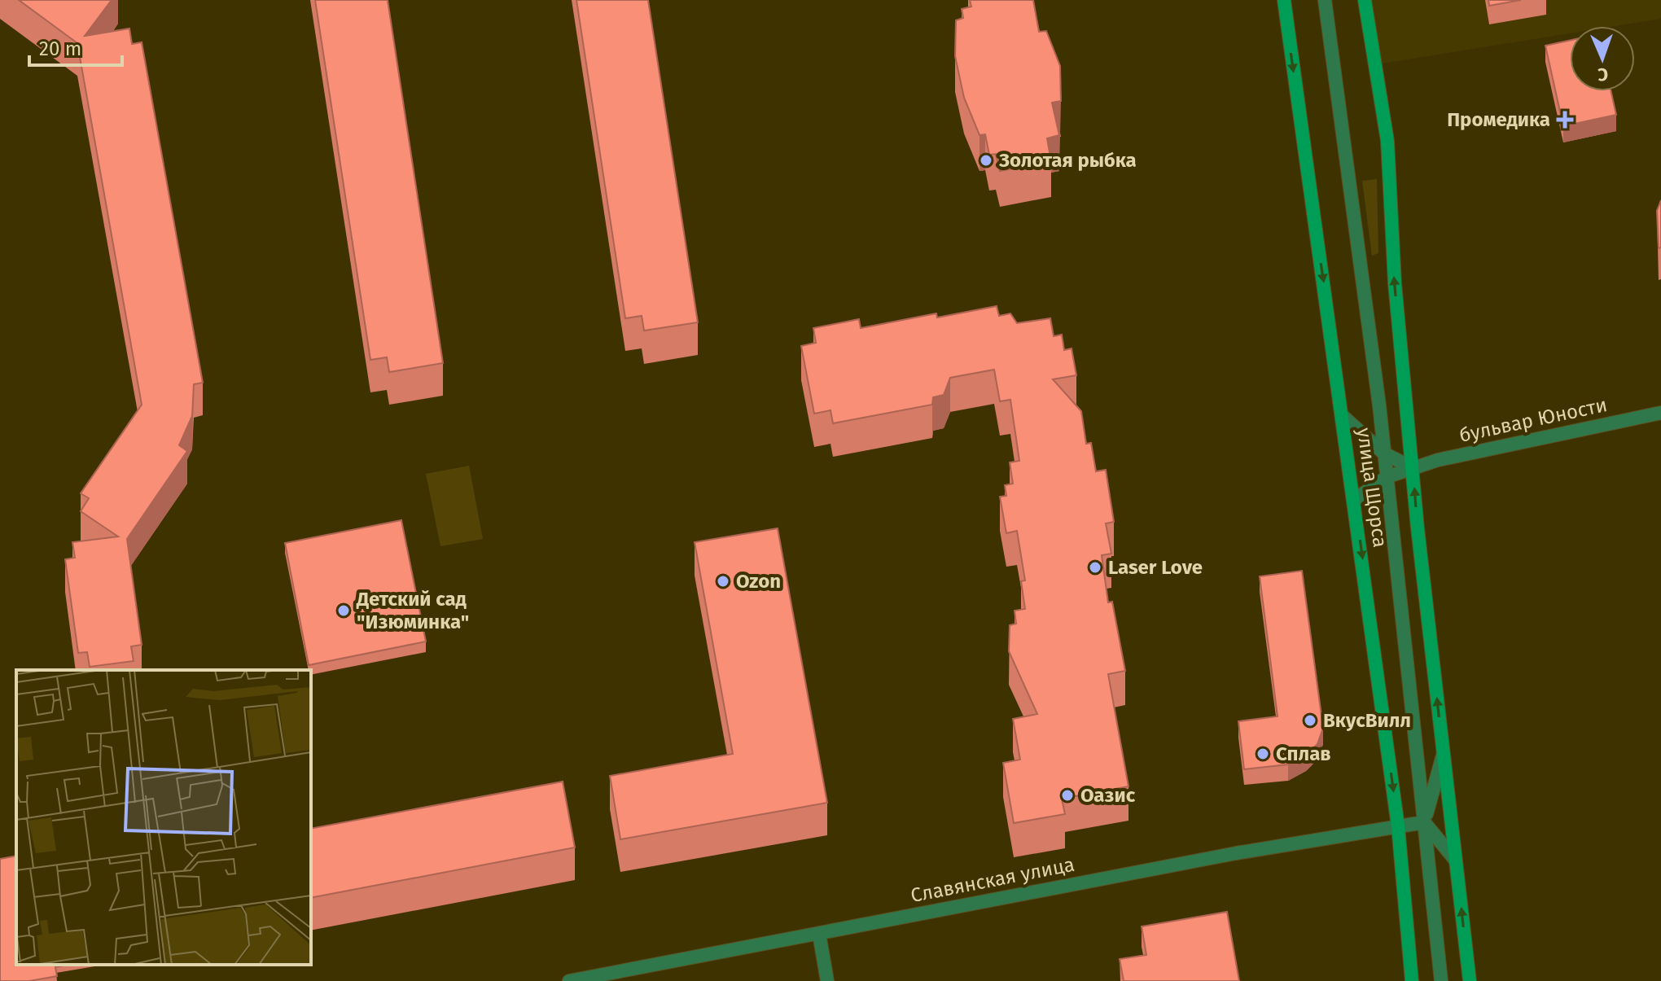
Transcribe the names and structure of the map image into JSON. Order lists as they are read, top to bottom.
{
  "streets": {
    "main road": ["улица Щорса"],
    "street": ["бульвар Юности", "Славянская улица"]
  },
  "crossings": [
    ["бульвар Юности", "улица Щорса"],
    ["улица Щорса", "Славянская улица"]
  ],
  "places": {
    "health": ["Промедика"],
    "other": [
      "Золотая рыбка",
      "Laser Love",
      "Ozon",
      "Детский сад \"Изюминка\"",
      "ВкусВилл",
      "Сплав",
      "Оазис"
    ]
  },
  "scale_bar": "20 m",
  "north": "bottom"
}
